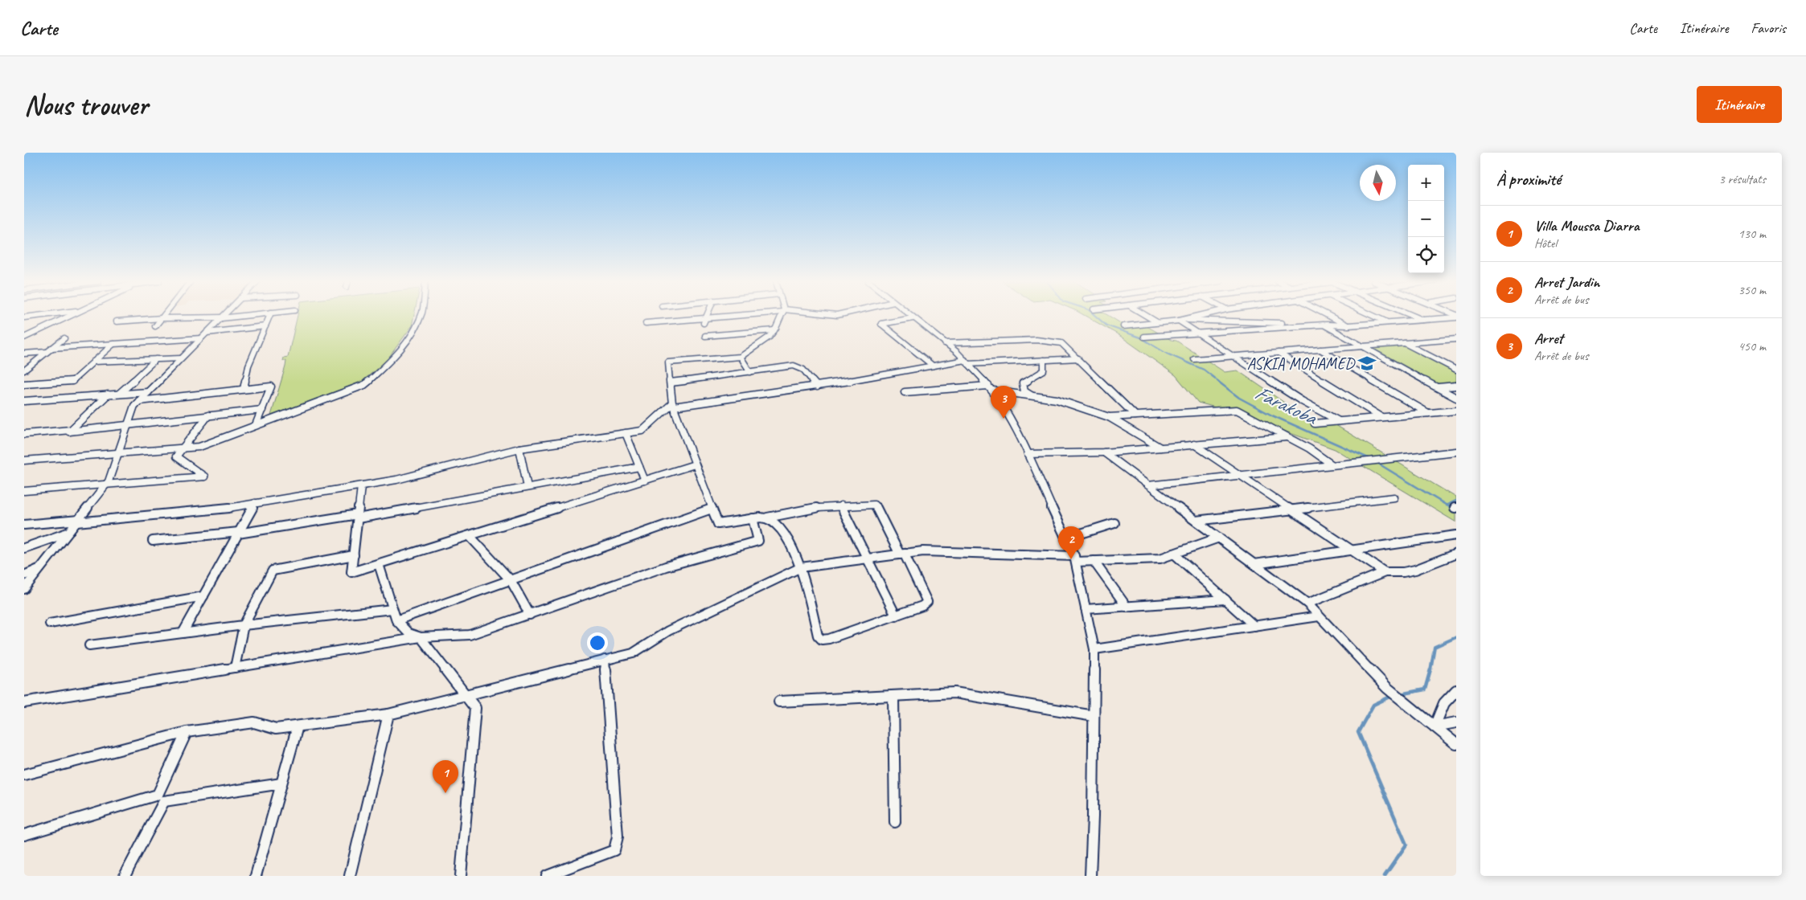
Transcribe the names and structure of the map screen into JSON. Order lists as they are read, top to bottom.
{
  "water": ["Farakoba"],
  "places": {
    "school or university": ["ASKIA MOHAMED"]
  },
  "north": "bottom",
  "page": {
    "header": "Carte",
    "nav": ["Carte", "Itinéraire", "Favoris"],
    "buttons": "Itinéraire",
    "title": "Nous trouver",
    "heading": ["À proximité", "3 résultats"],
    "map_buttons": ["+", "−"],
    "list": [
      {
        "mark": "1",
        "name": "Villa Moussa Diarra",
        "note": "Hôtel",
        "value": "130 m"
      },
      {
        "mark": "2",
        "name": "Arret Jardin",
        "note": "Arrêt de bus",
        "value": "350 m"
      },
      {
        "mark": "3",
        "name": "Arret",
        "note": "Arrêt de bus",
        "value": "450 m"
      }
    ],
    "pins": ["3", "2", "1"]
  }
}
